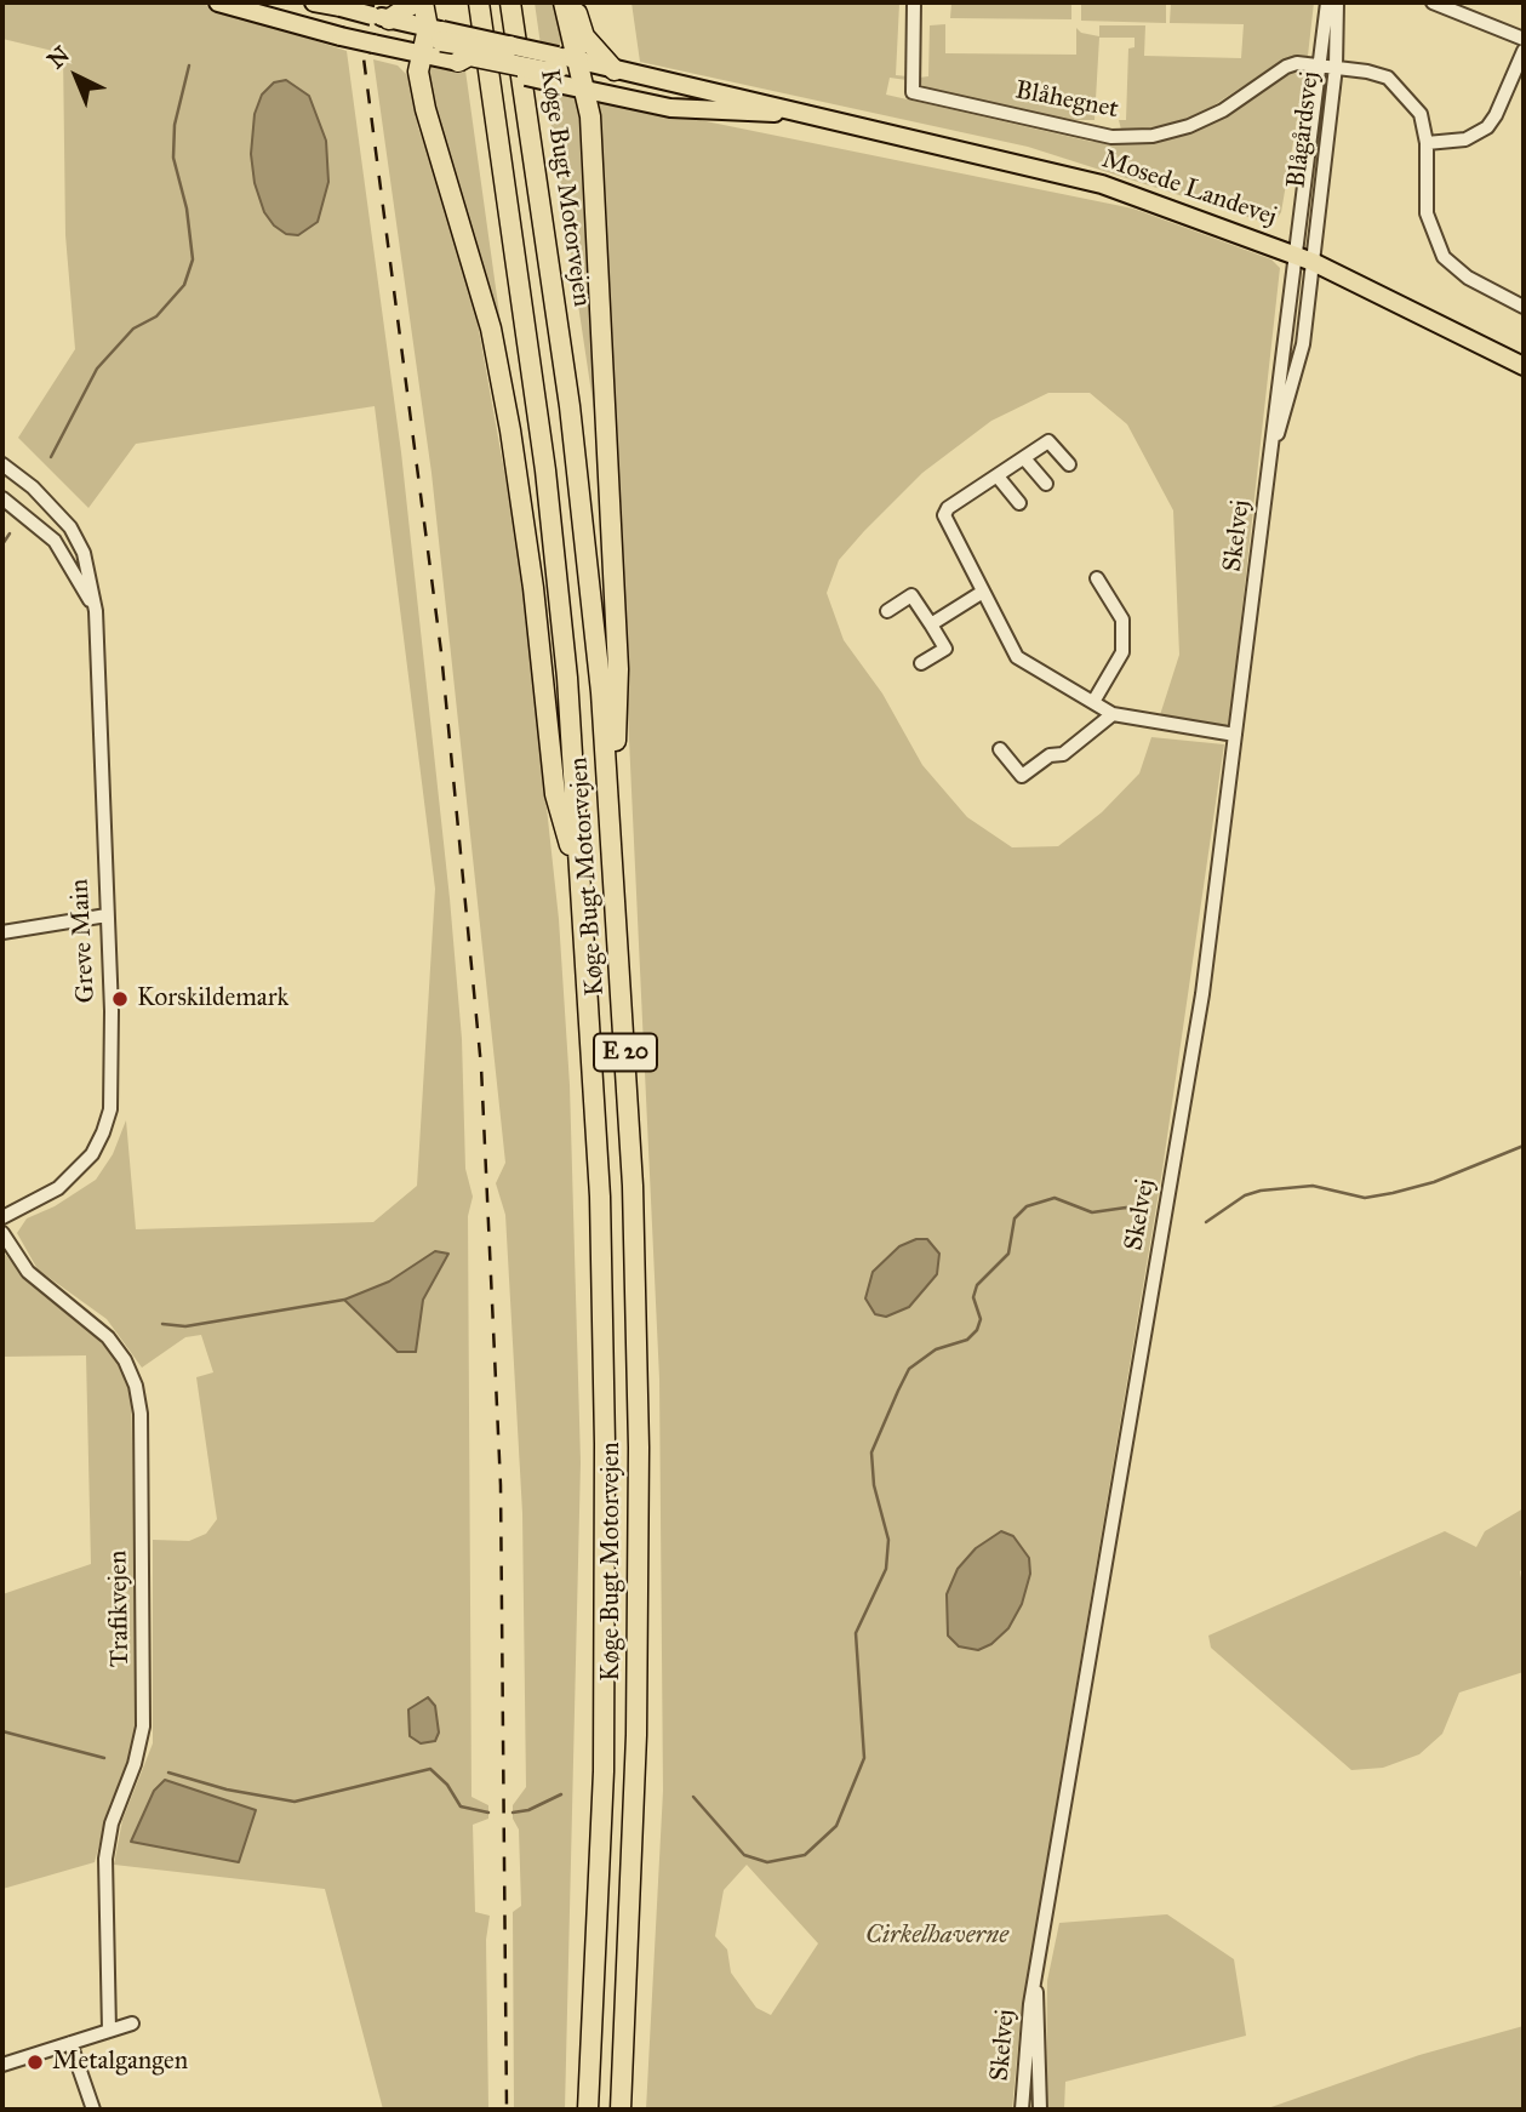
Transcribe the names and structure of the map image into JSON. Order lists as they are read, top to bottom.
{
  "streets": {
    "highway": ["Køge Bugt Motorvejen", "E 20"],
    "main road": ["Mosede Landevej"],
    "street": [
      "Blåhegnet",
      "Blågårdsvej",
      "Skelvej",
      "Greve Main",
      "Trafikvejen"
    ]
  },
  "crossings": [
    ["Blåhegnet", "Blågårdsvej"],
    ["Blågårdsvej", "Mosede Landevej"],
    ["Blågårdsvej", "Skelvej"],
    ["Mosede Landevej", "Skelvej"]
  ],
  "parks": ["Cirkelhaverne"],
  "places": ["Korskildemark", "Metalgangen"],
  "north": "top left"
}
